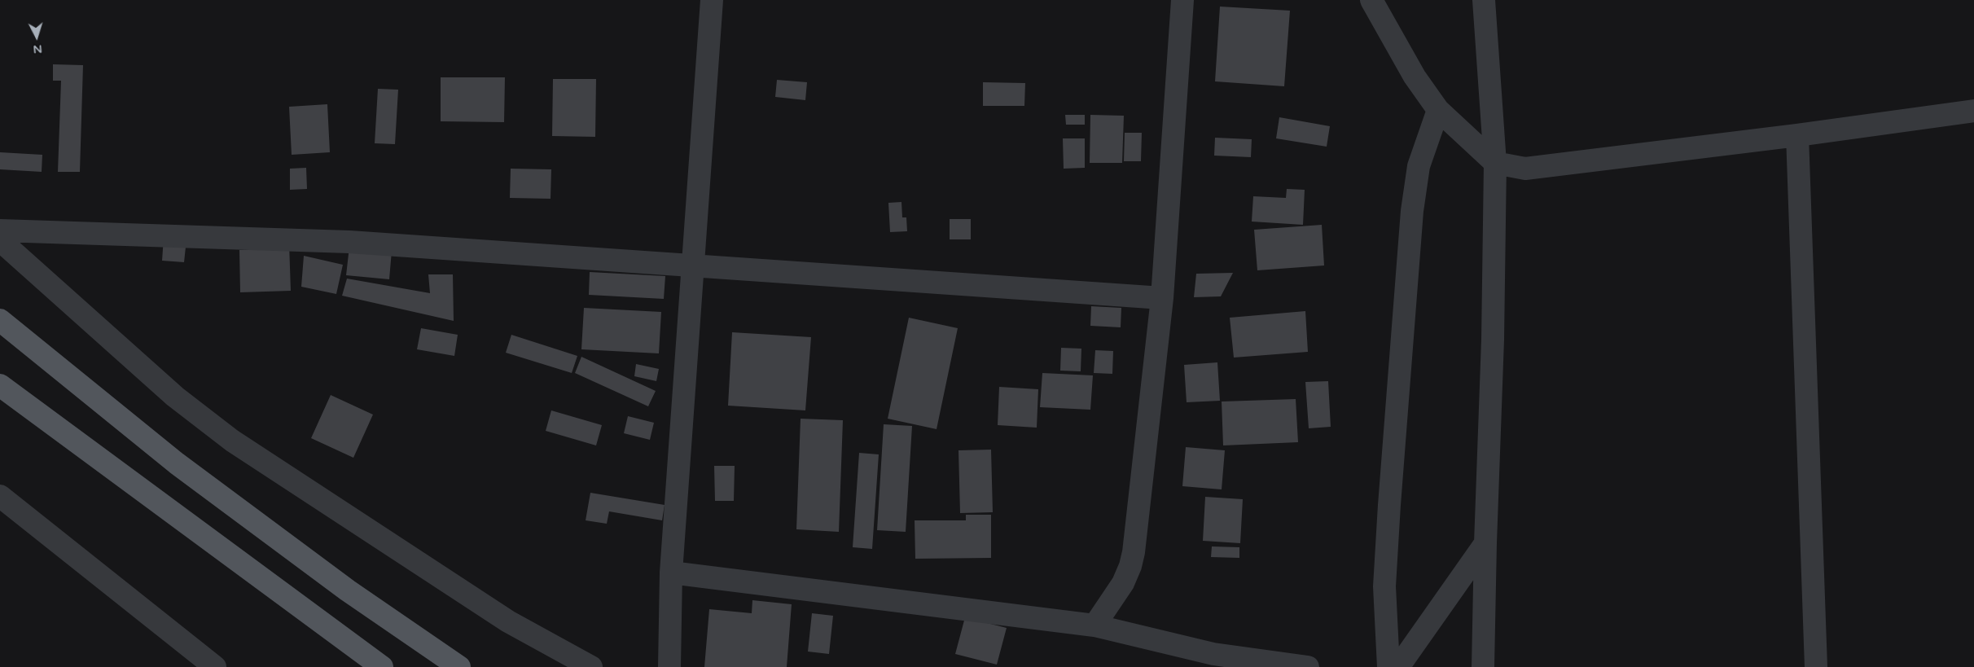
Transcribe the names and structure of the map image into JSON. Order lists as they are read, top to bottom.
{
  "north": "bottom"
}
